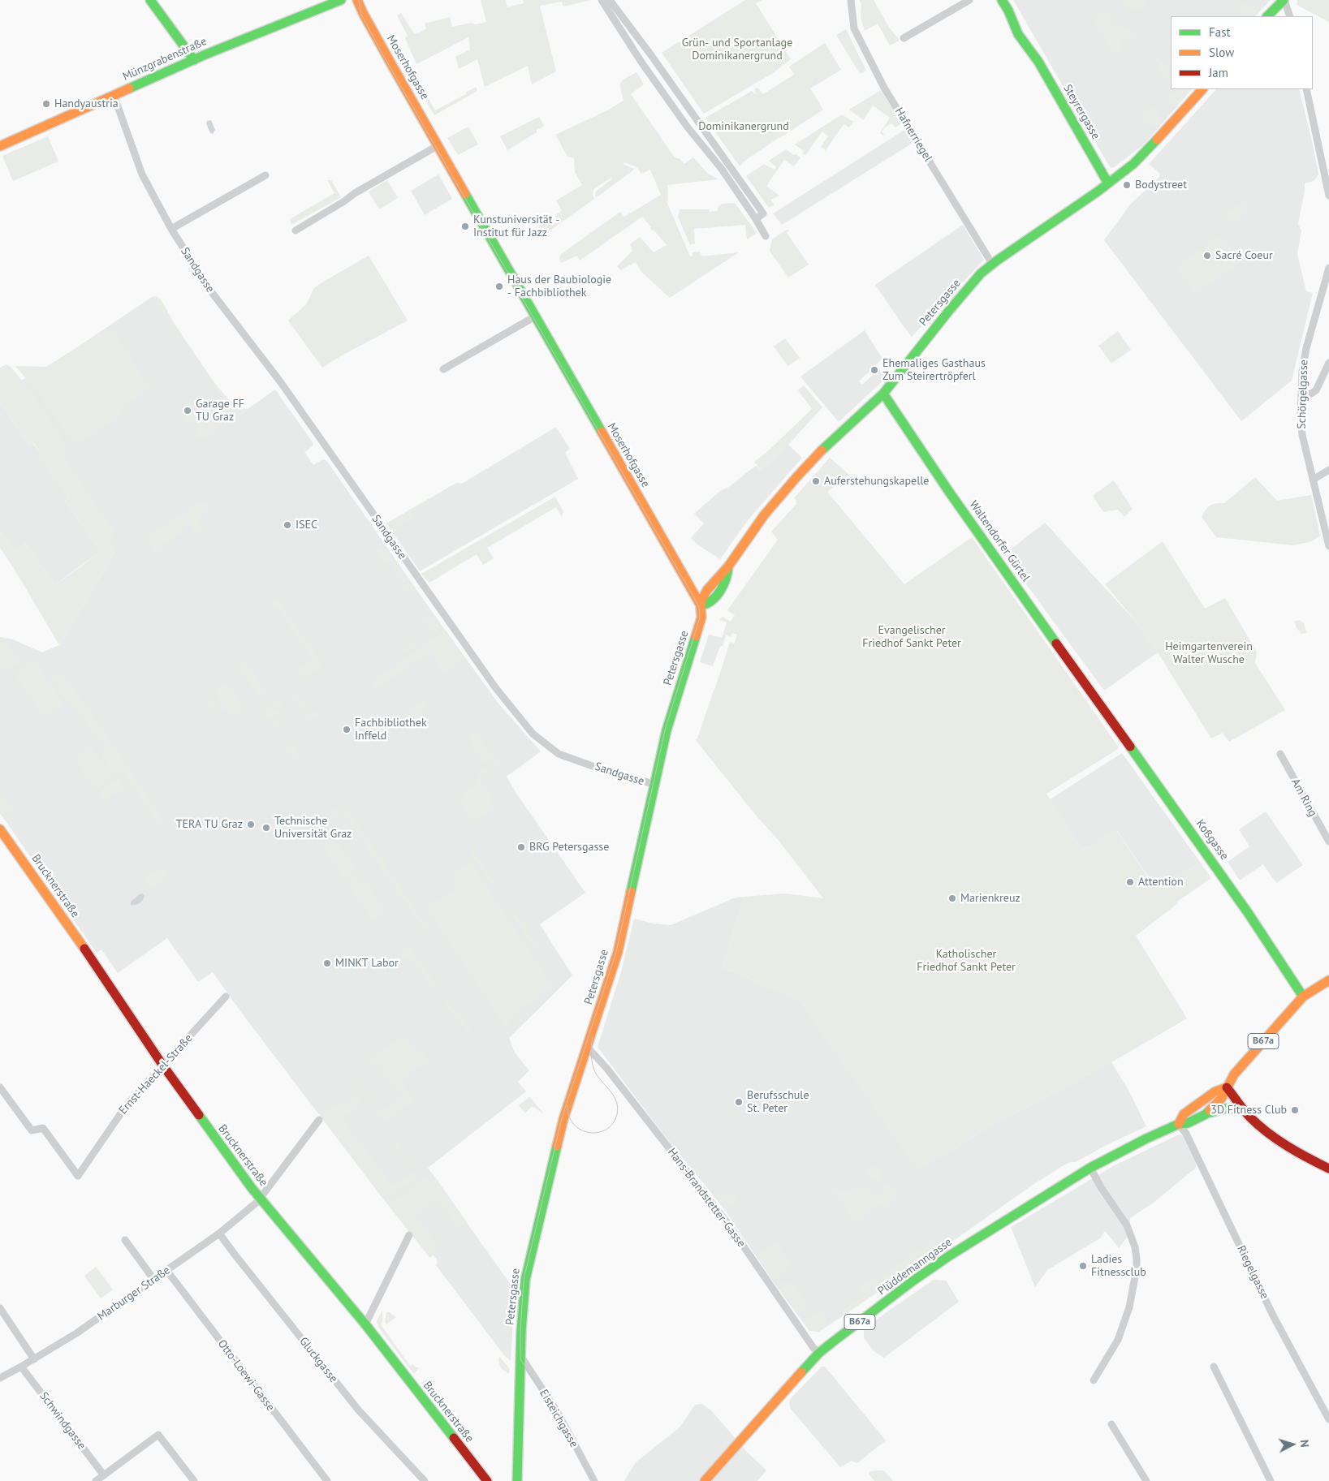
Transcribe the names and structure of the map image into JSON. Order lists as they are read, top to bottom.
{
  "streets": {
    "main road": [
      "Münzgrabenstraße",
      "Moserhofgasse",
      "Steyrergasse",
      "Petersgasse",
      "Waltendorfer Gürtel",
      "Koßgasse",
      "Brucknerstraße",
      "B67a",
      "Plüddemanngasse"
    ],
    "street": [
      "Hafnerriegel",
      "Sandgasse",
      "Schörgelgasse",
      "Am Ring",
      "Ernst-Haeckel-Straße",
      "Hans-Brandstetter-Gasse",
      "Riegelgasse",
      "Marburger Straße",
      "Gluckgasse",
      "Otto-Loewi-Gasse",
      "Eisteichgasse",
      "Schwindgasse"
    ]
  },
  "crossings": [
    ["Münzgrabenstraße", "Sandgasse"],
    ["Moserhofgasse", "Petersgasse"],
    ["Steyrergasse", "Petersgasse"],
    ["Hafnerriegel", "Petersgasse"],
    ["Sandgasse", "Petersgasse"],
    ["Petersgasse", "Waltendorfer Gürtel"],
    ["Petersgasse", "Hans-Brandstetter-Gasse"],
    ["Petersgasse", "Eisteichgasse"],
    ["Waltendorfer Gürtel", "Koßgasse"],
    ["Koßgasse", "Plüddemanngasse"],
    ["Brucknerstraße", "Ernst-Haeckel-Straße"],
    ["Brucknerstraße", "Marburger Straße"],
    ["Hans-Brandstetter-Gasse", "Plüddemanngasse"],
    ["Plüddemanngasse", "Riegelgasse"],
    ["Marburger Straße", "Gluckgasse"],
    ["Marburger Straße", "Otto-Loewi-Gasse"],
    ["Marburger Straße", "Schwindgasse"]
  ],
  "parks": [
    "Grün- und Sportanlage Dominikanergrund",
    "Dominikanergrund",
    "Evangelischer Friedhof Sankt Peter",
    "Heimgartenverein Walter Wusche",
    "Katholischer Friedhof Sankt Peter"
  ],
  "places": [
    "Handyaustria",
    "Bodystreet",
    "Kunstuniversität - Institut für Jazz",
    "Sacré Coeur",
    "Haus der Baubiologie - Fachbibliothek",
    "Ehemaliges Gasthaus Zum Steirertröpferl",
    "Garage FF TU Graz",
    "Auferstehungskapelle",
    "ISEC",
    "Fachbibliothek Inffeld",
    "TERA TU Graz",
    "Technische Universität Graz",
    "BRG Petersgasse",
    "Attention",
    "Marienkreuz",
    "MINKT Labor",
    "Berufsschule St. Peter",
    "3D Fitness Club",
    "Ladies Fitnessclub"
  ],
  "legend": ["Fast", "Slow", "Jam"],
  "north": "right"
}
